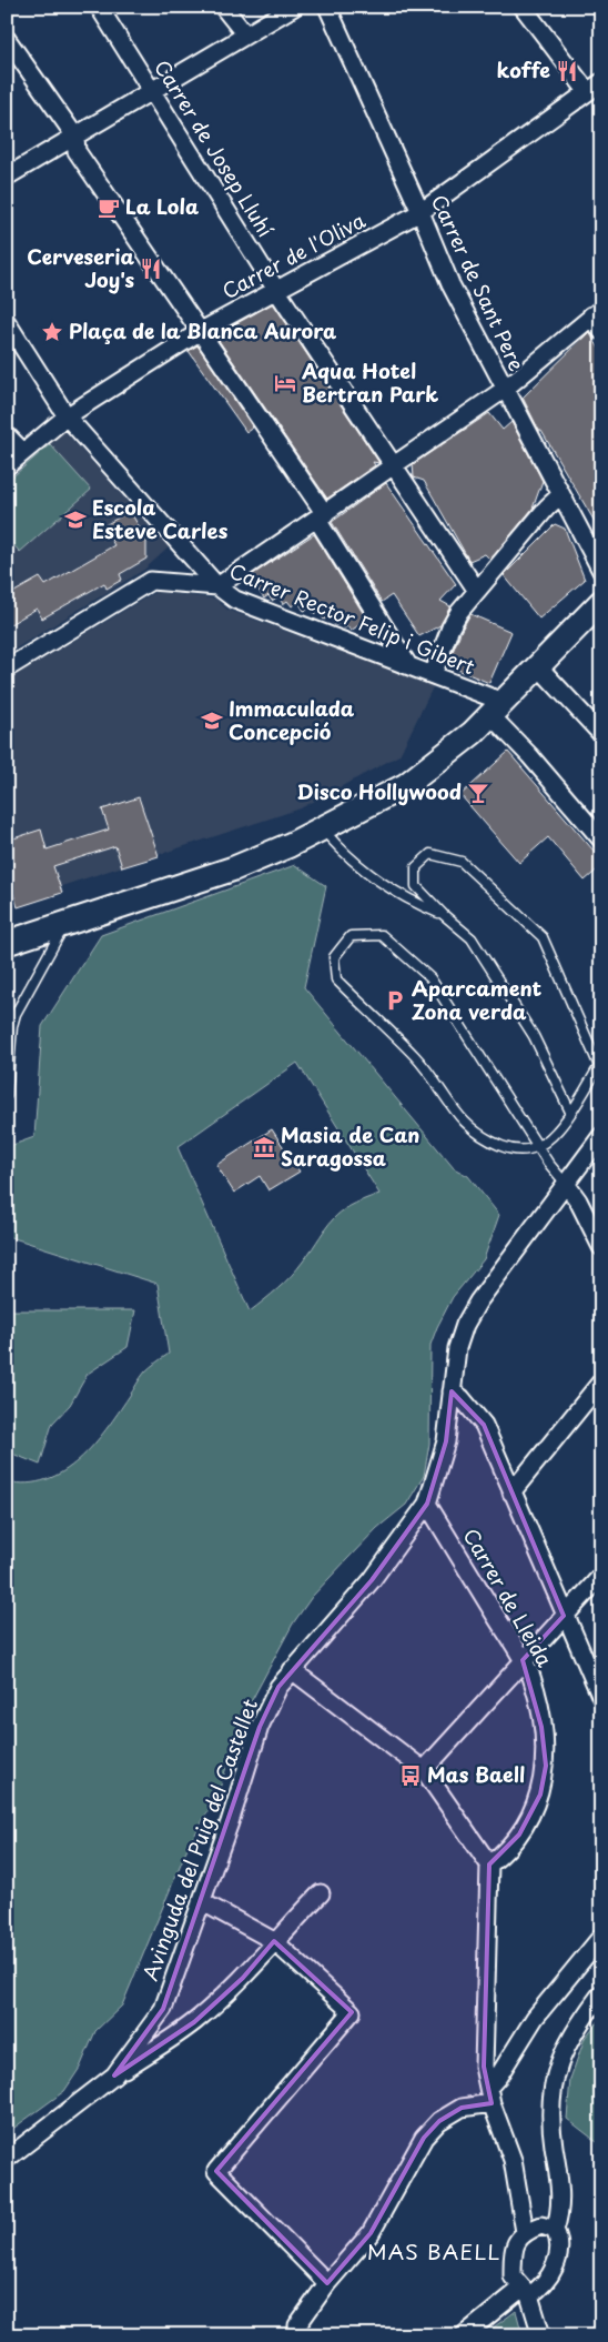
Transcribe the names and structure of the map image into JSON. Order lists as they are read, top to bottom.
{
  "streets": {
    "street": [
      "Carrer de Josep Lluhí",
      "Carrer de l'Oliva",
      "Carrer de Sant Pere",
      "Carrer Rector Felip i Gibert",
      "Carrer de Lleida",
      "Avinguda del Puig del Castellet"
    ]
  },
  "crossings": [
    ["Carrer de Josep Lluhí", "Carrer de l'Oliva"],
    ["Carrer de l'Oliva", "Carrer de Sant Pere"],
    ["Carrer de Lleida", "Avinguda del Puig del Castellet"]
  ],
  "districts": ["MAS BAELL"],
  "places": {
    "restaurant": ["koffe", "Cerveseria Joy's"],
    "cafe": ["La Lola"],
    "place": ["Plaça de la Blanca Aurora"],
    "hotel": ["Aqua Hotel Bertran Park"],
    "school or university": ["Escola Esteve Carles", "Immaculada Concepció"],
    "bar": ["Disco Hollywood"],
    "parking": ["Aparcament Zona verda"],
    "museum": ["Masia de Can Saragossa"],
    "bus stop": ["Mas Baell"]
  }
}
